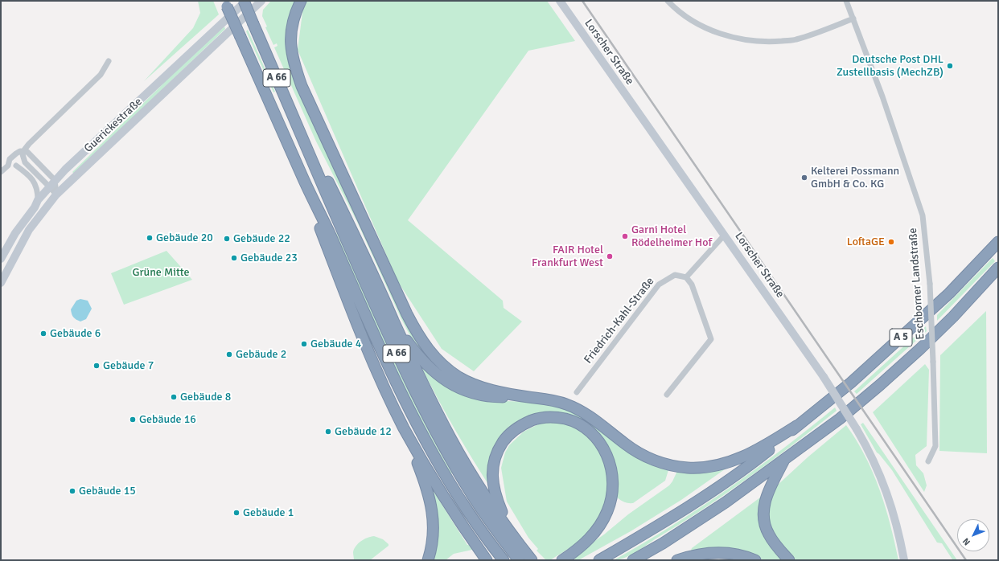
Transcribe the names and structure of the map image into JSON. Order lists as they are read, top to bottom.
{
  "streets": {
    "highway": ["A 66", "A 5"],
    "main road": ["Lorscher Straße", "Guerickestraße"],
    "street": ["Eschborner Landstraße", "Friedrich-Kahl-Straße"]
  },
  "crossings": [
    ["A 66", "Guerickestraße"]
  ],
  "parks": ["Grüne Mitte"],
  "places": [
    "Deutsche Post DHL Zustellbasis (MechZB)",
    "Kelterei Possmann GmbH & Co. KG",
    "Garni Hotel Rödelheimer Hof",
    "Gebäude 20",
    "Gebäude 22",
    "LoftaGE",
    "FAIR Hotel Frankfurt West",
    "Gebäude 23",
    "Gebäude 6",
    "Gebäude 4",
    "Gebäude 2",
    "Gebäude 7",
    "Gebäude 8",
    "Gebäude 16",
    "Gebäude 12",
    "Gebäude 15",
    "Gebäude 1"
  ],
  "north": "bottom left"
}
